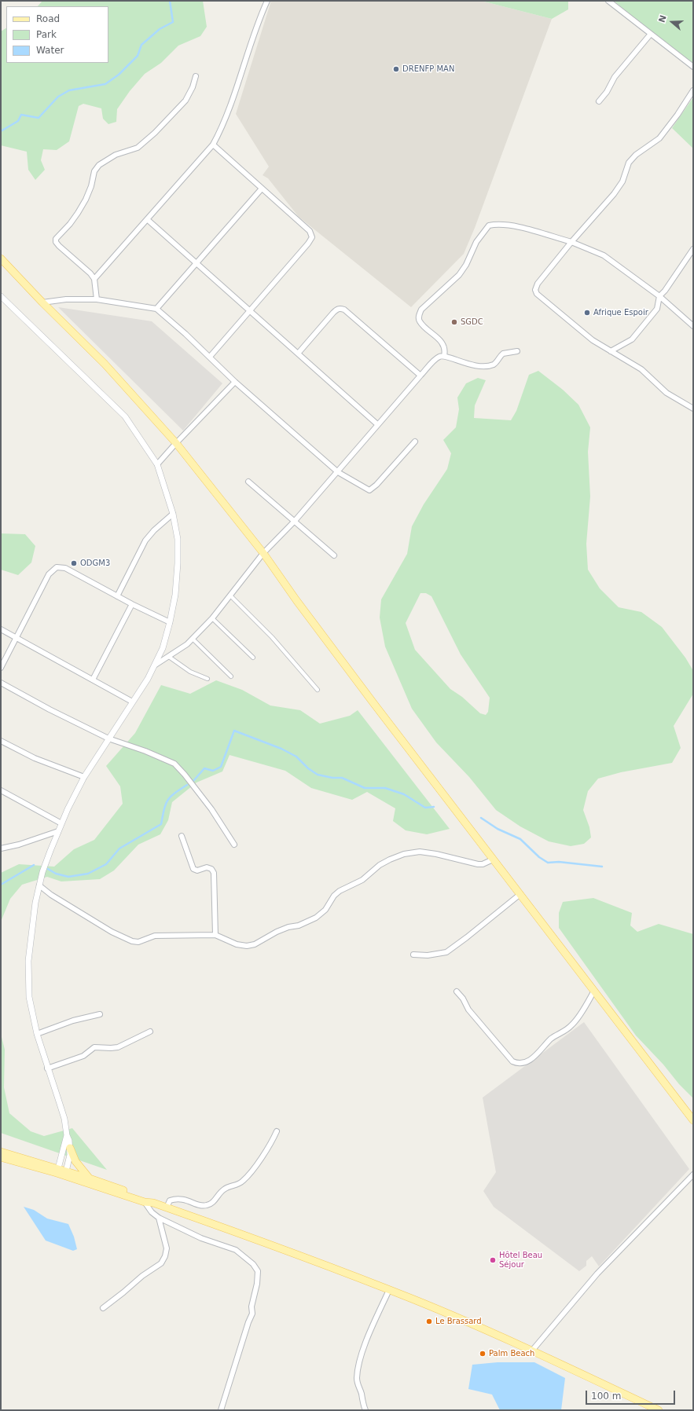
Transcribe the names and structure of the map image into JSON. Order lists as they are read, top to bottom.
{
  "places": [
    "DRENFP MAN",
    "Afrique Espoir",
    "SGDC",
    "ODGM3",
    "Hôtel Beau Séjour",
    "Le Brassard",
    "Palm Beach"
  ],
  "legend": ["Road", "Park", "Water"],
  "scale_bar": "100 m",
  "north": "left"
}
